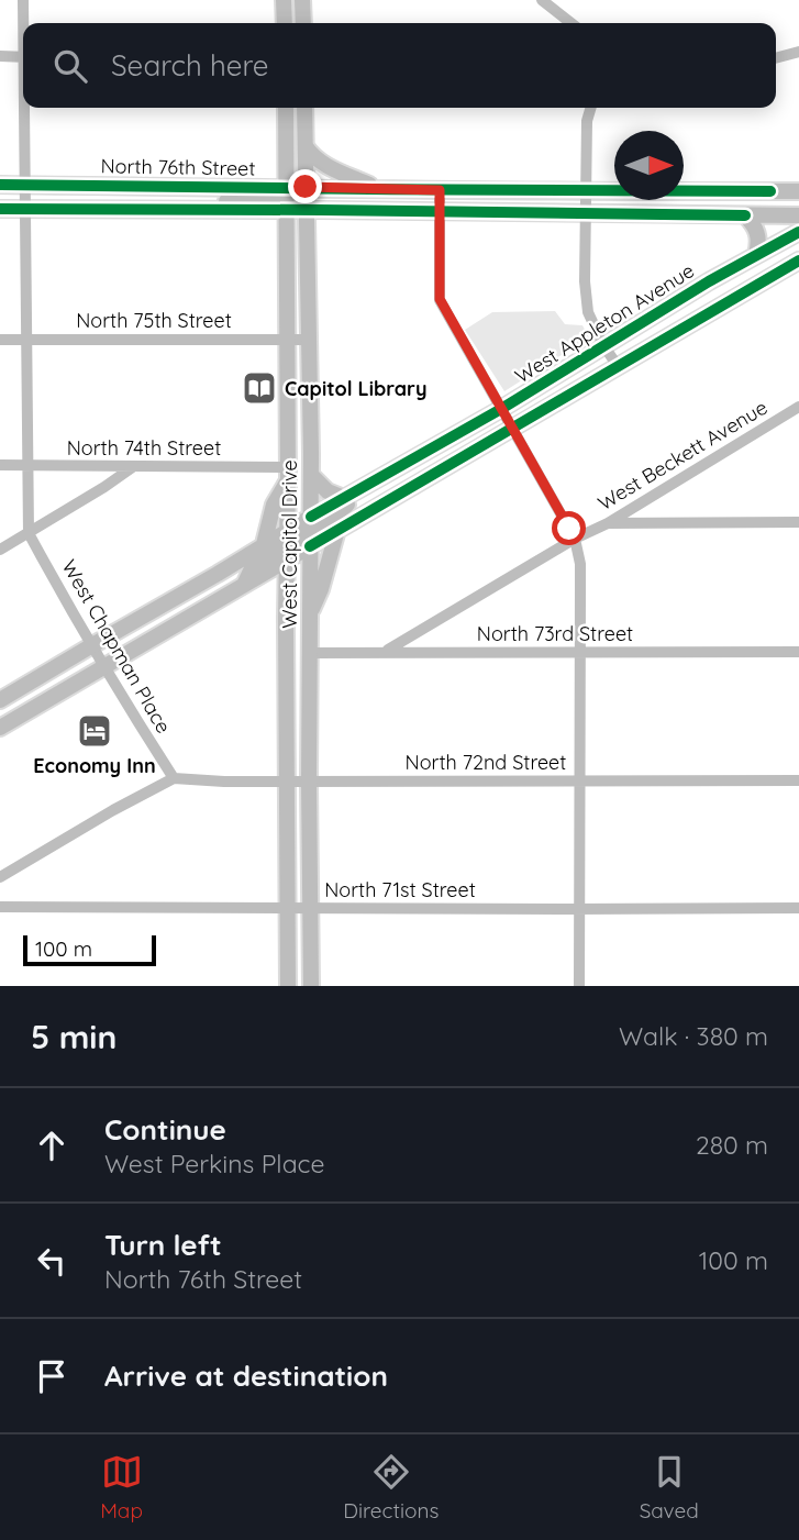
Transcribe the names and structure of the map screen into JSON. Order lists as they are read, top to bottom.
{
  "streets": {
    "main road": ["North 76th Street", "West Appleton Avenue", "West Capitol Drive"],
    "street": [
      "North 75th Street",
      "North 74th Street",
      "West Beckett Avenue",
      "North 73rd Street",
      "West Chapman Place",
      "North 72nd Street",
      "North 71st Street"
    ]
  },
  "crossings": [
    ["North 76th Street", "West Capitol Drive"],
    ["North 75th Street", "West Capitol Drive"],
    ["West Appleton Avenue", "West Capitol Drive"],
    ["West Appleton Avenue", "West Chapman Place"],
    ["North 74th Street", "West Capitol Drive"],
    ["West Beckett Avenue", "North 73rd Street"],
    ["West Capitol Drive", "North 73rd Street"],
    ["West Capitol Drive", "North 72nd Street"],
    ["West Capitol Drive", "North 71st Street"],
    ["West Chapman Place", "North 72nd Street"]
  ],
  "places": {
    "library": ["Capitol Library"],
    "hotel": ["Economy Inn"]
  },
  "scale_bar": "100 m",
  "north": "right",
  "page": {
    "search": "Search here",
    "scale": "100 m",
    "heading": ["5 min", "Walk · 380 m"],
    "list": [
      ["Continue", "West Perkins Place", "280 m"],
      ["Turn left", "North 76th Street", "100 m"],
      "Arrive at destination"
    ],
    "nav": ["Map", "Directions", "Saved"]
  }
}
